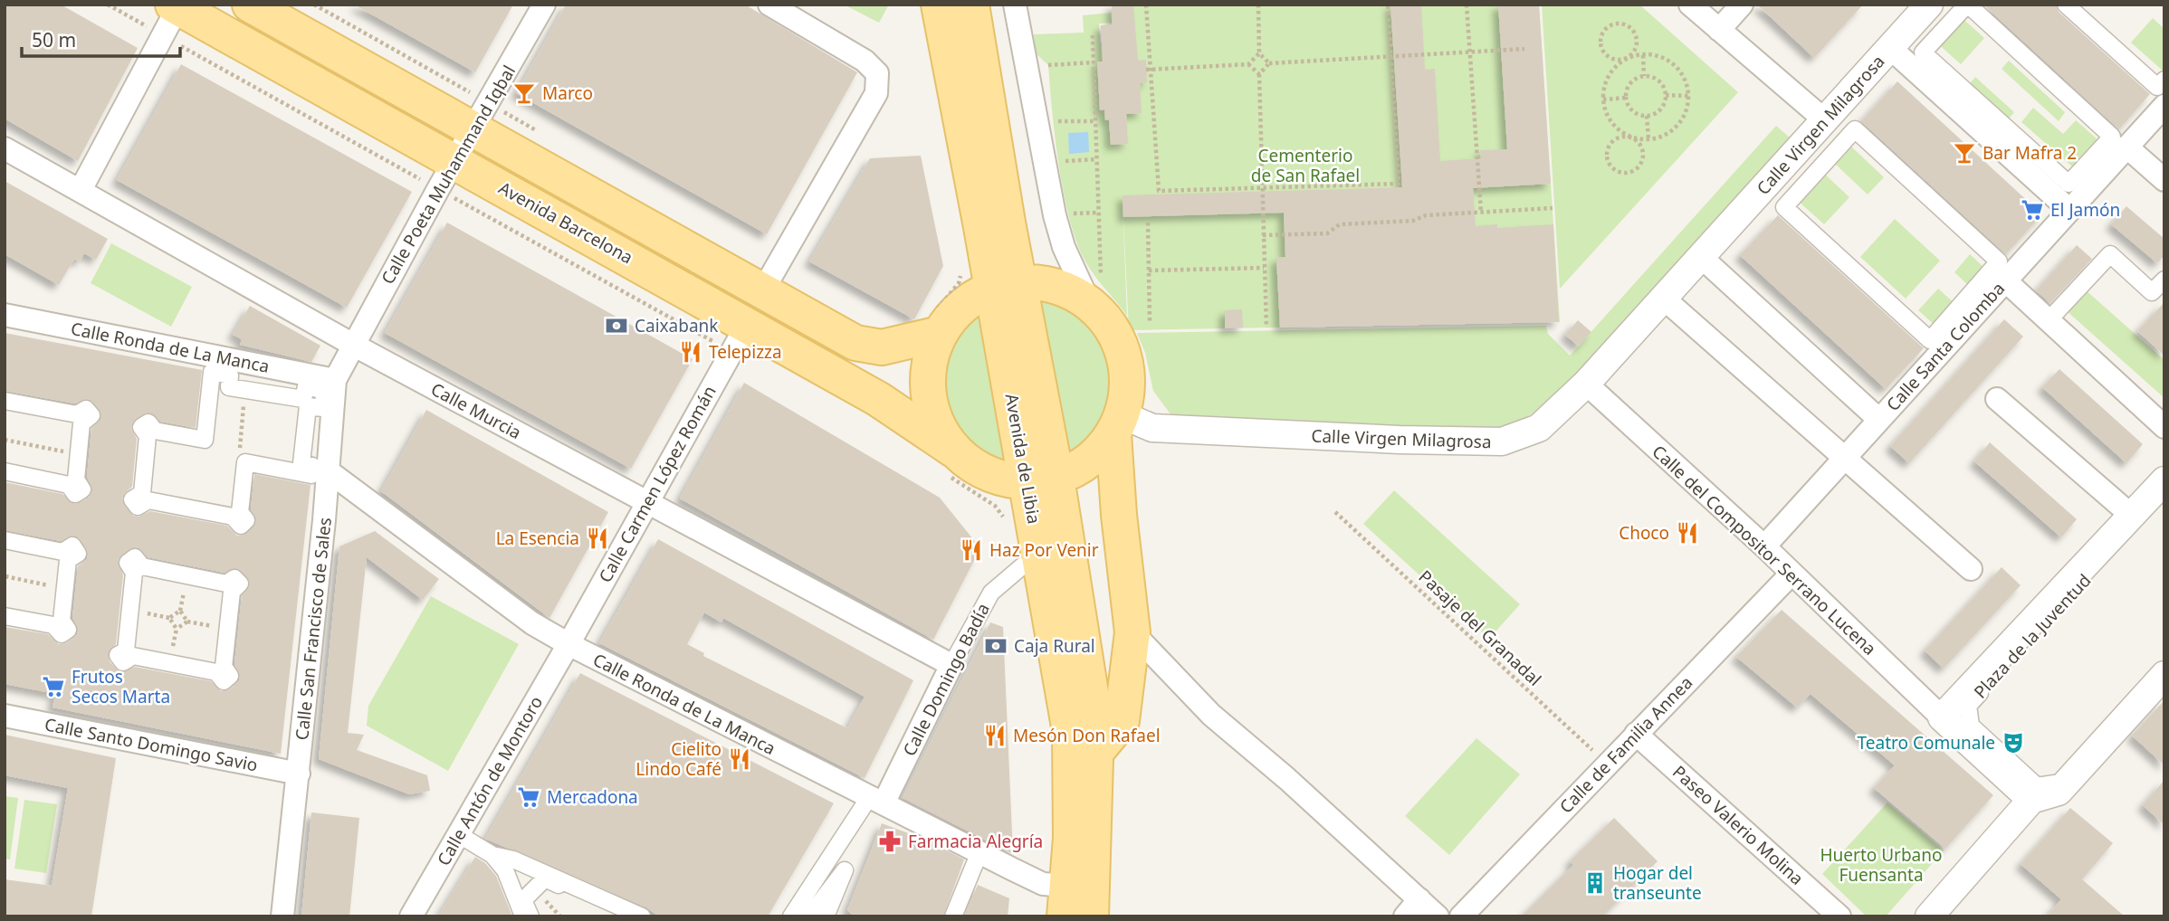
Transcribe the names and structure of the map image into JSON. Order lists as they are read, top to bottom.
{
  "streets": {
    "main road": ["Avenida Barcelona", "Avenida de Libia"],
    "street": [
      "Calle Virgen Milagrosa",
      "Calle Poeta Muhammand Iqbal",
      "Calle Santa Colomba",
      "Calle Ronda de La Manca",
      "Calle Murcia",
      "Calle Carmen López Román",
      "Calle del Compositor Serrano Lucena",
      "Calle San Francisco de Sales",
      "Plaza de la Juventud",
      "Calle Domingo Badía",
      "Calle Santo Domingo Savio",
      "Calle de Familia Annea",
      "Calle Antón de Montoro",
      "Paseo Valerio Molina"
    ],
    "path": ["Pasaje del Granadal"]
  },
  "crossings": [
    ["Calle Virgen Milagrosa", "Calle Santa Colomba"],
    ["Calle Virgen Milagrosa", "Calle del Compositor Serrano Lucena"],
    ["Calle Poeta Muhammand Iqbal", "Avenida Barcelona"],
    ["Calle Poeta Muhammand Iqbal", "Calle Murcia"],
    ["Calle Poeta Muhammand Iqbal", "Calle San Francisco de Sales"],
    ["Avenida Barcelona", "Avenida de Libia"],
    ["Avenida Barcelona", "Calle Carmen López Román"],
    ["Calle Santa Colomba", "Calle del Compositor Serrano Lucena"],
    ["Calle Ronda de La Manca", "Avenida de Libia"],
    ["Calle Ronda de La Manca", "Calle Carmen López Román"],
    ["Calle Ronda de La Manca", "Calle San Francisco de Sales"],
    ["Calle Ronda de La Manca", "Calle Domingo Badía"],
    ["Calle Ronda de La Manca", "Calle Antón de Montoro"],
    ["Calle Murcia", "Calle Carmen López Román"],
    ["Calle Murcia", "Calle San Francisco de Sales"],
    ["Calle Murcia", "Calle Domingo Badía"],
    ["Calle Carmen López Román", "Calle Antón de Montoro"],
    ["Calle del Compositor Serrano Lucena", "Calle de Familia Annea"],
    ["Pasaje del Granadal", "Calle de Familia Annea"],
    ["Calle San Francisco de Sales", "Calle Santo Domingo Savio"],
    ["Calle de Familia Annea", "Paseo Valerio Molina"]
  ],
  "parks": ["Cementerio de San Rafael", "Huerto Urbano Fuensanta"],
  "places": {
    "bar": ["Marco", "Bar Mafra 2"],
    "supermarket": ["El Jamón", "Frutos Secos Marta", "Mercadona"],
    "bank": ["Caixabank", "Caja Rural"],
    "restaurant": [
      "Telepizza",
      "Choco",
      "La Esencia",
      "Haz Por Venir",
      "Mesón Don Rafael",
      "Cielito Lindo Café"
    ],
    "theatre": ["Teatro Comunale"],
    "pharmacy": ["Farmacia Alegría"],
    "building": ["Hogar del transeunte"]
  },
  "scale_bar": "50 m"
}
